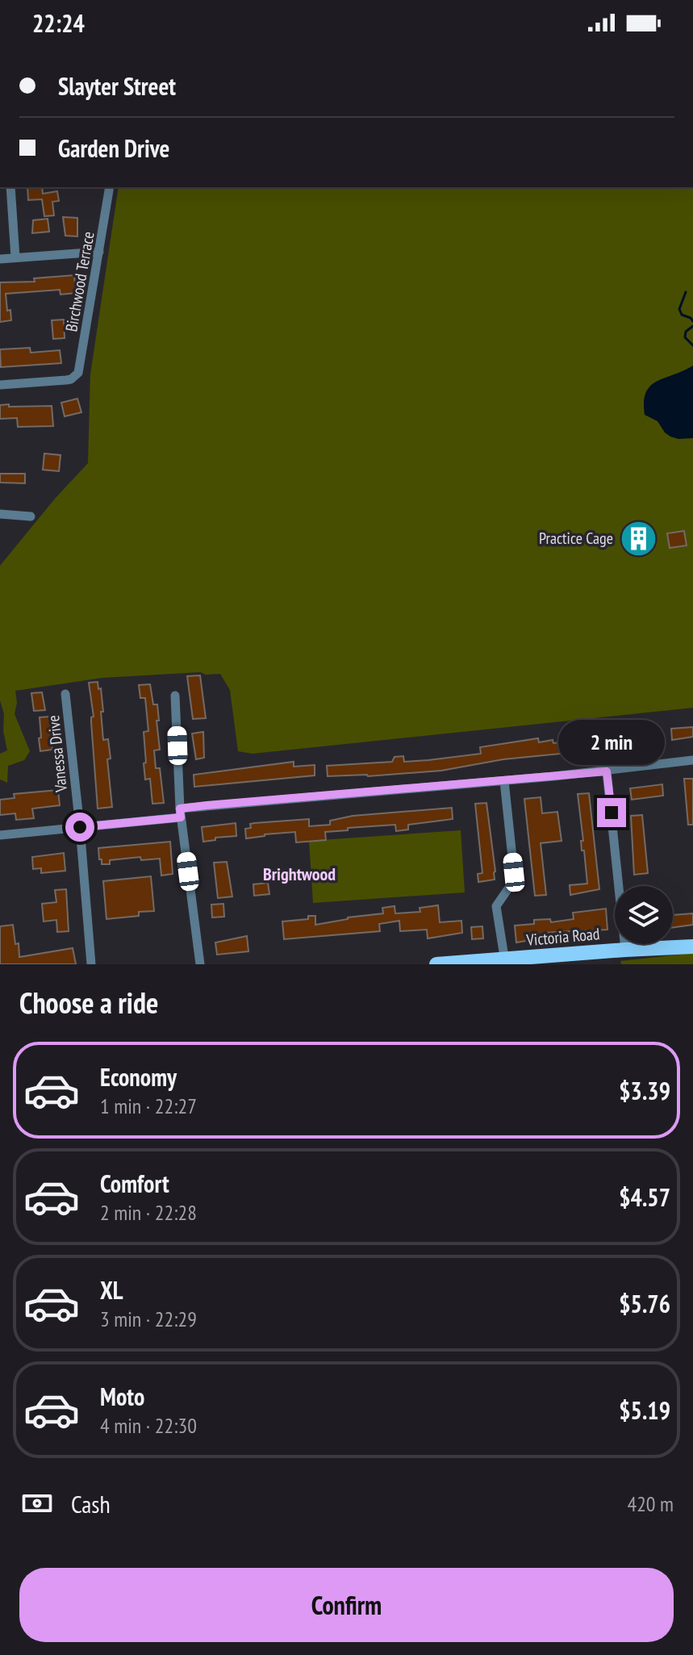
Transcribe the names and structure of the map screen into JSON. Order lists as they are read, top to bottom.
{
  "streets": {
    "main road": ["Victoria Road"],
    "street": ["Birchwood Terrace", "Vanessa Drive"]
  },
  "districts": ["Brightwood"],
  "places": {
    "building": ["Practice Cage"]
  },
  "page": {
    "status": "22:24",
    "banner": ["Slayter Street", "Garden Drive"],
    "bubble": "2 min",
    "heading": "Choose a ride",
    "list": [
      {
        "name": "Economy",
        "note": "1 min · 22:27",
        "value": "$3.39"
      },
      {
        "name": "Comfort",
        "note": "2 min · 22:28",
        "value": "$4.57"
      },
      {
        "name": "XL",
        "note": "3 min · 22:29",
        "value": "$5.76"
      },
      {
        "name": "Moto",
        "note": "4 min · 22:30",
        "value": "$5.19"
      }
    ],
    "pay": ["Cash", "420 m"],
    "buttons": "Confirm"
  }
}
